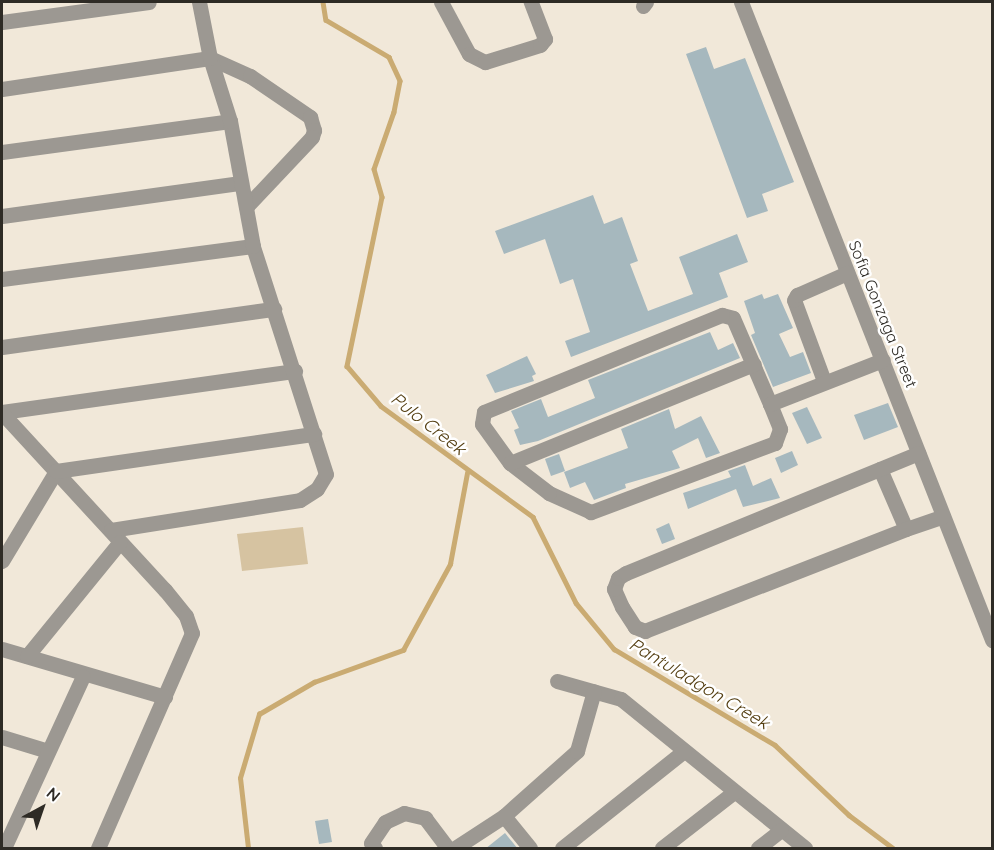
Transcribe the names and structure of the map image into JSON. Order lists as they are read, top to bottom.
{
  "streets": {
    "street": ["Sofia Gonzaga Street"]
  },
  "water": ["Pulo Creek", "Pantuladgon Creek"],
  "north": "top right"
}
